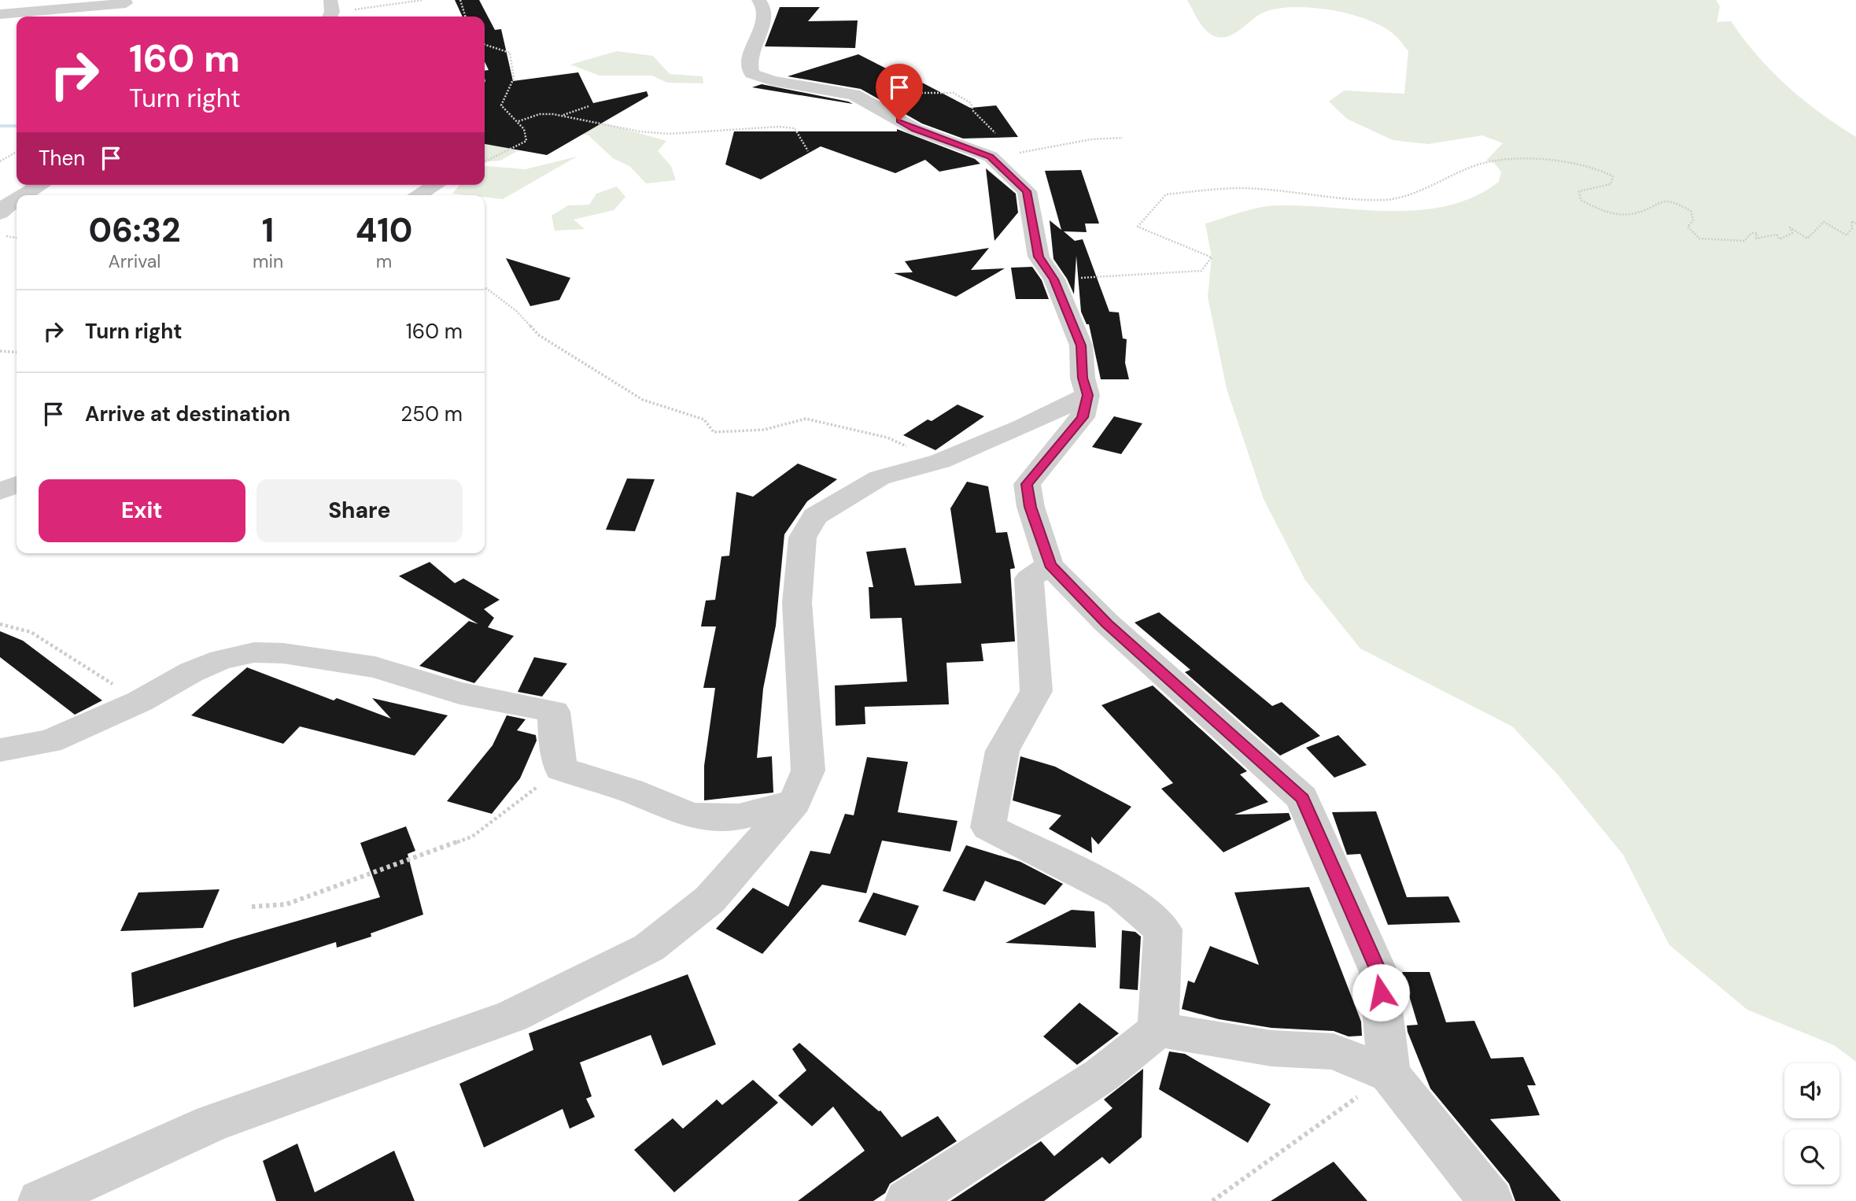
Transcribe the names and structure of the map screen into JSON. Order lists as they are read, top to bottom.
{
  "page": {
    "turn": ["160 m", "Turn right"],
    "then": "Then",
    "eta": [
      "06:32",
      "Arrival",
      "1",
      "min",
      "410",
      "m"
    ],
    "list": [
      {
        "name": "Turn right",
        "value": "160 m"
      },
      {
        "name": "Arrive at destination",
        "value": "250 m"
      }
    ],
    "buttons": ["Exit", "Share"]
  }
}
